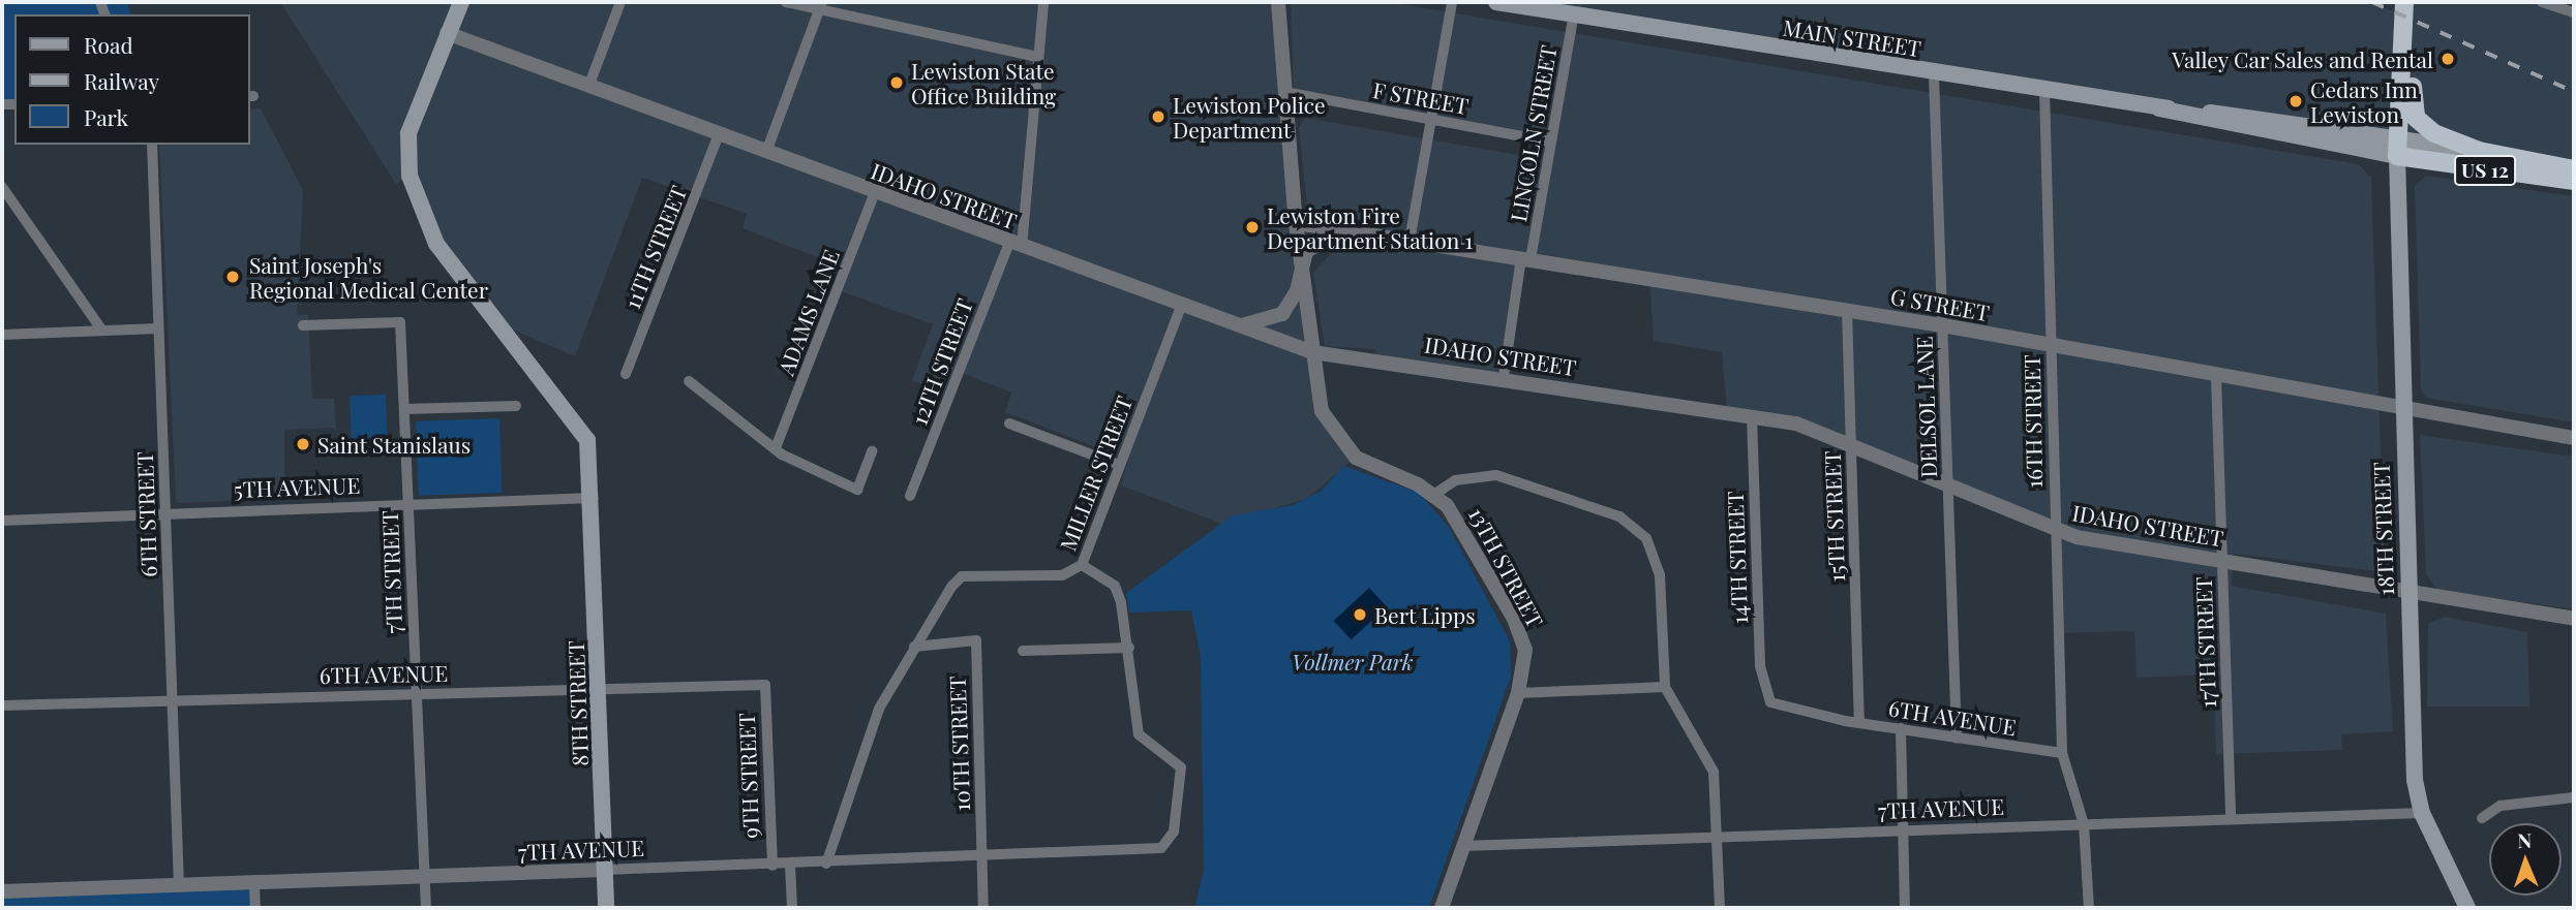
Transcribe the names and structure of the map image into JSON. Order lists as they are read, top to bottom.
{
  "streets": {
    "highway": ["MAIN STREET", "US 12"],
    "main road": ["18TH STREET", "8TH STREET"],
    "street": [
      "F STREET",
      "LINCOLN STREET",
      "IDAHO STREET",
      "11TH STREET",
      "G STREET",
      "ADAMS LANE",
      "12TH STREET",
      "DELSOL LANE",
      "16TH STREET",
      "MILLER STREET",
      "5TH AVENUE",
      "6TH STREET",
      "15TH STREET",
      "14TH STREET",
      "13TH STREET",
      "7TH STREET",
      "17TH STREET",
      "6TH AVENUE",
      "10TH STREET",
      "9TH STREET",
      "7TH AVENUE"
    ]
  },
  "crossings": [
    ["MAIN STREET", "LINCOLN STREET"],
    ["MAIN STREET", "US 12"],
    ["MAIN STREET", "DELSOL LANE"],
    ["MAIN STREET", "16TH STREET"],
    ["MAIN STREET", "18TH STREET"],
    ["F STREET", "LINCOLN STREET"],
    ["F STREET", "13TH STREET"],
    ["LINCOLN STREET", "IDAHO STREET"],
    ["LINCOLN STREET", "G STREET"],
    ["US 12", "18TH STREET"],
    ["IDAHO STREET", "11TH STREET"],
    ["IDAHO STREET", "ADAMS LANE"],
    ["IDAHO STREET", "12TH STREET"],
    ["IDAHO STREET", "DELSOL LANE"],
    ["IDAHO STREET", "16TH STREET"],
    ["IDAHO STREET", "MILLER STREET"],
    ["IDAHO STREET", "15TH STREET"],
    ["IDAHO STREET", "18TH STREET"],
    ["IDAHO STREET", "14TH STREET"],
    ["IDAHO STREET", "13TH STREET"],
    ["IDAHO STREET", "17TH STREET"],
    ["IDAHO STREET", "8TH STREET"],
    ["G STREET", "DELSOL LANE"],
    ["G STREET", "16TH STREET"],
    ["G STREET", "15TH STREET"],
    ["G STREET", "18TH STREET"],
    ["G STREET", "13TH STREET"],
    ["G STREET", "17TH STREET"],
    ["DELSOL LANE", "6TH AVENUE"],
    ["16TH STREET", "6TH AVENUE"],
    ["MILLER STREET", "10TH STREET"],
    ["MILLER STREET", "7TH AVENUE"],
    ["5TH AVENUE", "6TH STREET"],
    ["5TH AVENUE", "7TH STREET"],
    ["5TH AVENUE", "8TH STREET"],
    ["6TH STREET", "6TH AVENUE"],
    ["6TH STREET", "7TH AVENUE"],
    ["15TH STREET", "6TH AVENUE"],
    ["18TH STREET", "7TH AVENUE"],
    ["14TH STREET", "6TH AVENUE"],
    ["13TH STREET", "7TH AVENUE"],
    ["7TH STREET", "6TH AVENUE"],
    ["7TH STREET", "7TH AVENUE"],
    ["17TH STREET", "7TH AVENUE"],
    ["6TH AVENUE", "8TH STREET"],
    ["6TH AVENUE", "9TH STREET"],
    ["8TH STREET", "7TH AVENUE"],
    ["10TH STREET", "7TH AVENUE"],
    ["9TH STREET", "7TH AVENUE"]
  ],
  "parks": ["Vollmer Park"],
  "places": [
    "Valley Car Sales and Rental",
    "Lewiston State Office Building",
    "Cedars Inn Lewiston",
    "Lewiston Police Department",
    "Lewiston Fire Department Station 1",
    "Saint Joseph's Regional Medical Center",
    "Saint Stanislaus",
    "Bert Lipps"
  ],
  "legend": ["Road", "Railway", "Park"],
  "north": "top"
}
